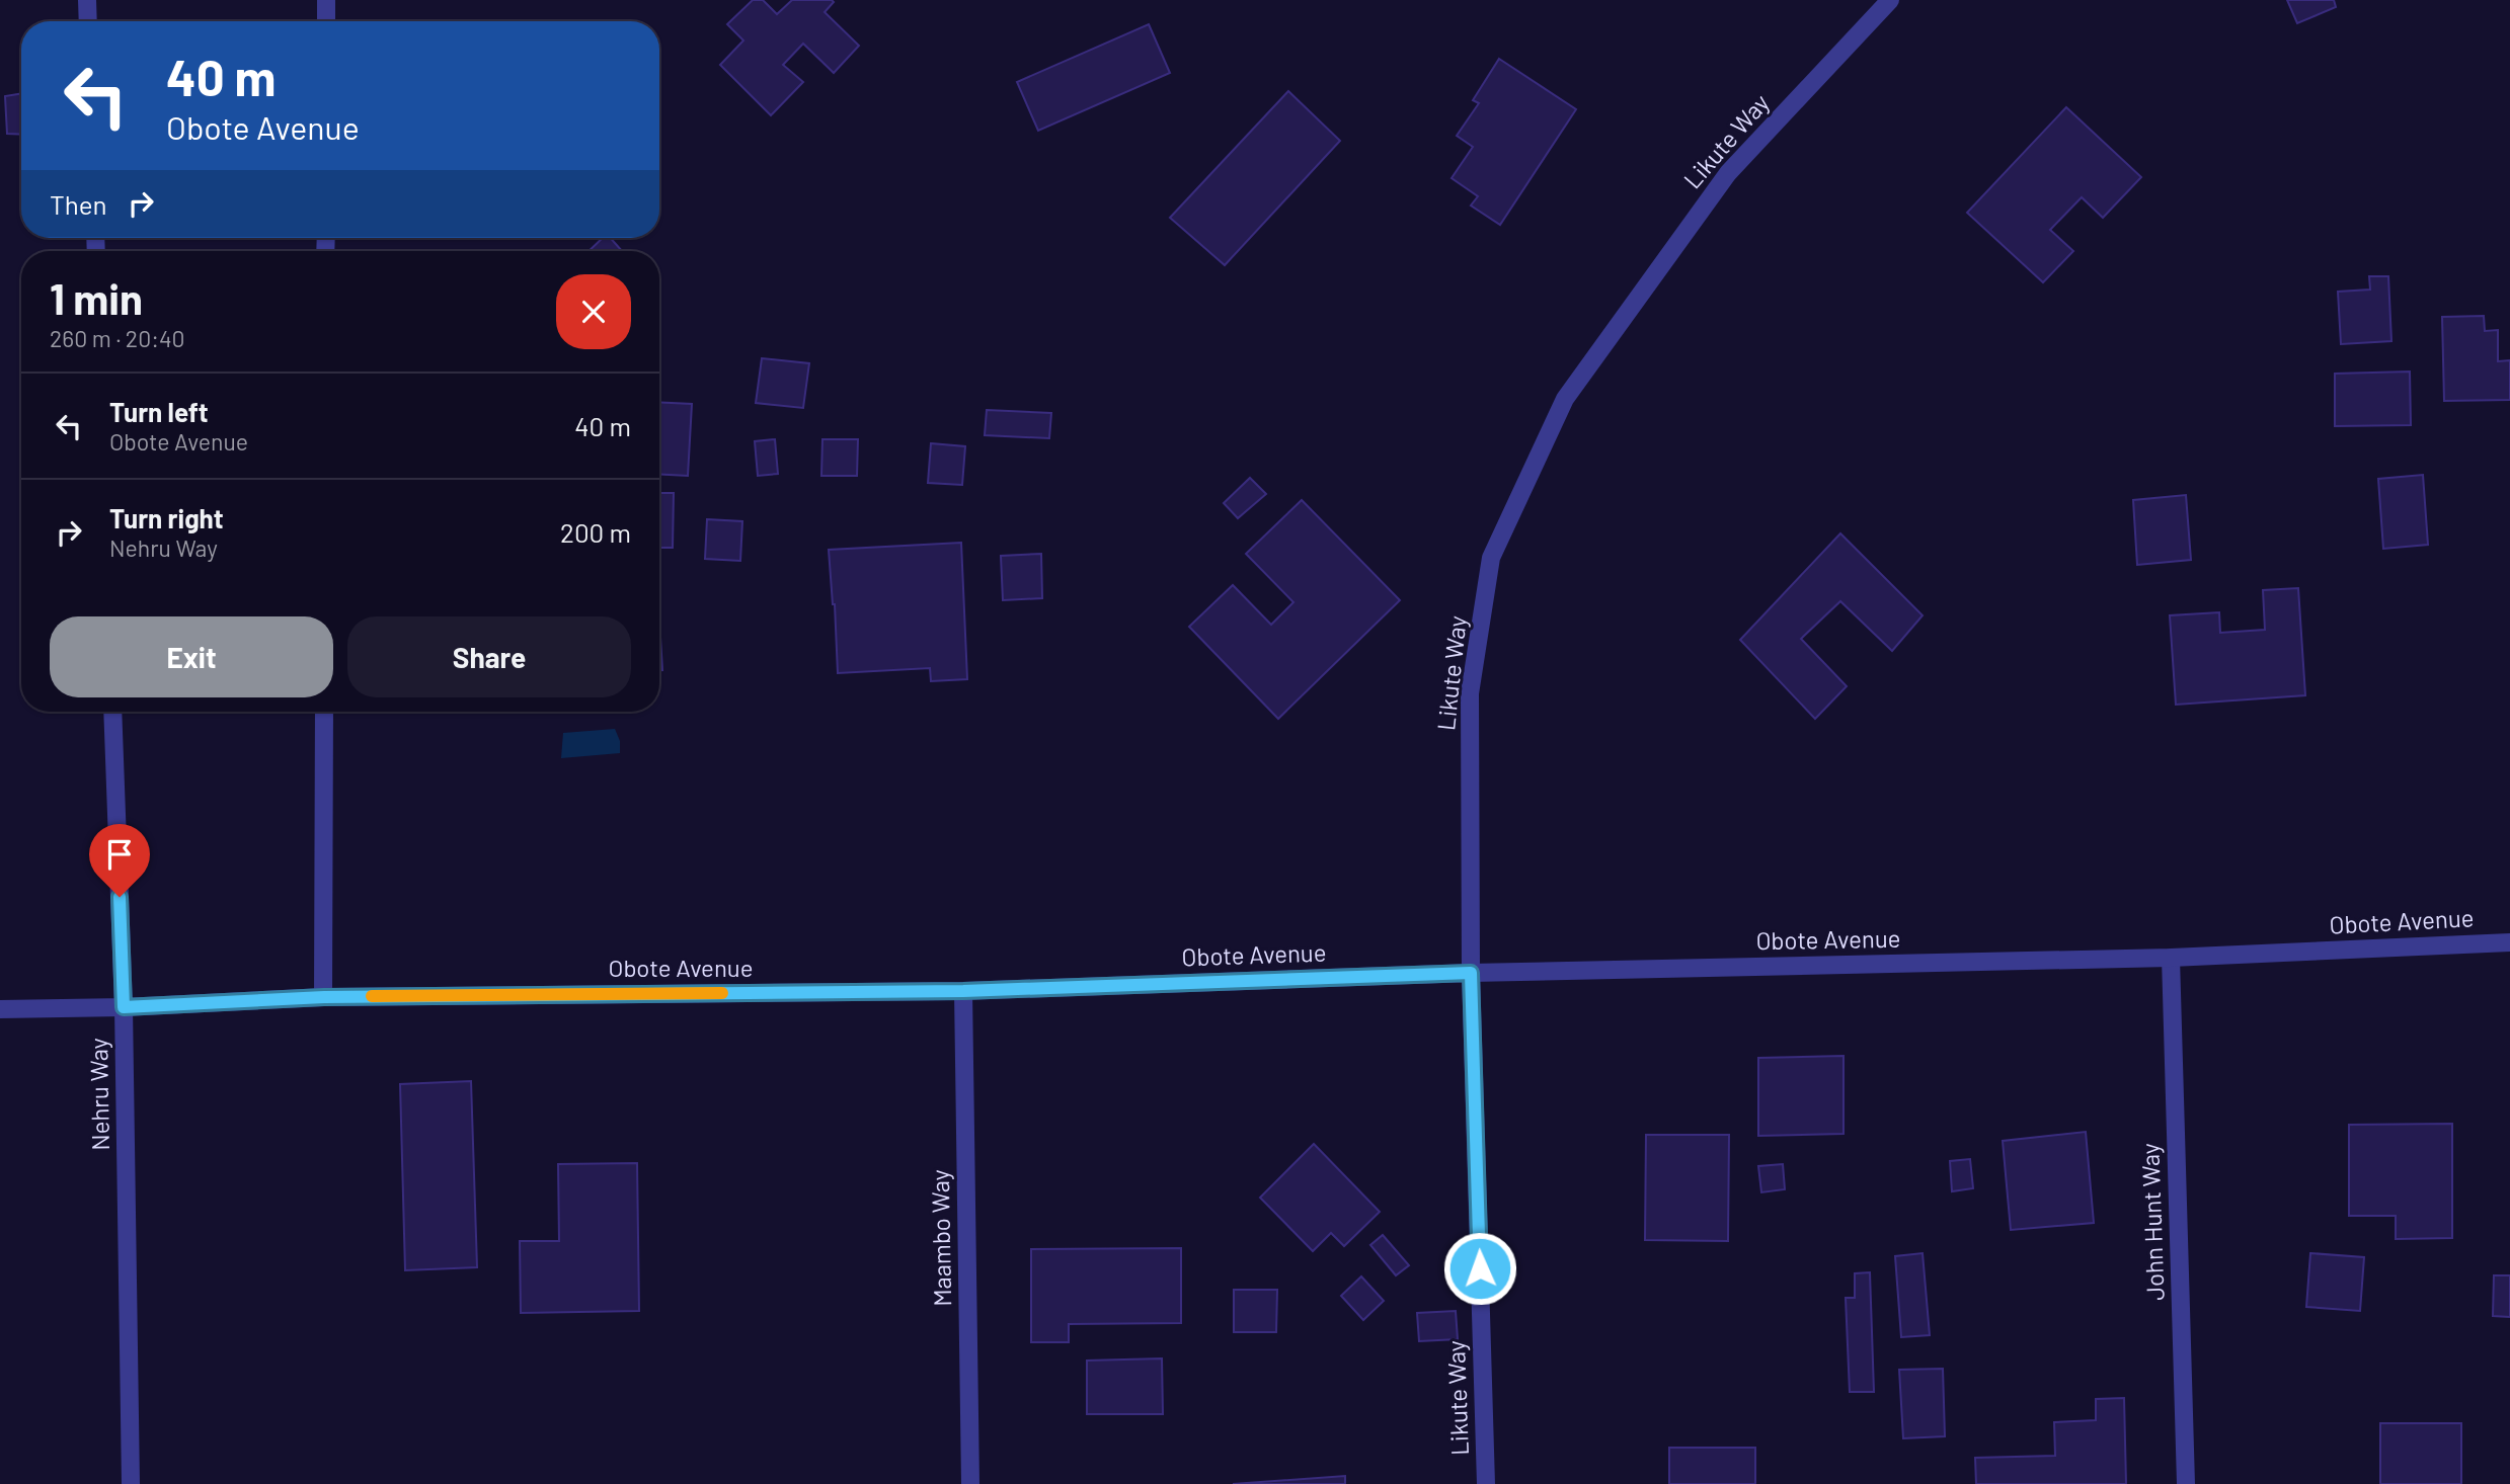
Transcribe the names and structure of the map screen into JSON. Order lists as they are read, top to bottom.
{
  "streets": {
    "street": [
      "Likute Way",
      "Obote Avenue",
      "Nehru Way",
      "John Hunt Way",
      "Maambo Way"
    ]
  },
  "crossings": [
    ["Likute Way", "Obote Avenue"],
    ["Obote Avenue", "Nehru Way"],
    ["Obote Avenue", "John Hunt Way"],
    ["Obote Avenue", "Maambo Way"]
  ],
  "page": {
    "turn": ["40 m", "Obote Avenue"],
    "then": "Then",
    "heading": ["1 min", "260 m · 20:40"],
    "list": [
      {
        "name": "Turn left",
        "note": "Obote Avenue",
        "value": "40 m"
      },
      {
        "name": "Turn right",
        "note": "Nehru Way",
        "value": "200 m"
      }
    ],
    "buttons": ["Exit", "Share"]
  }
}
